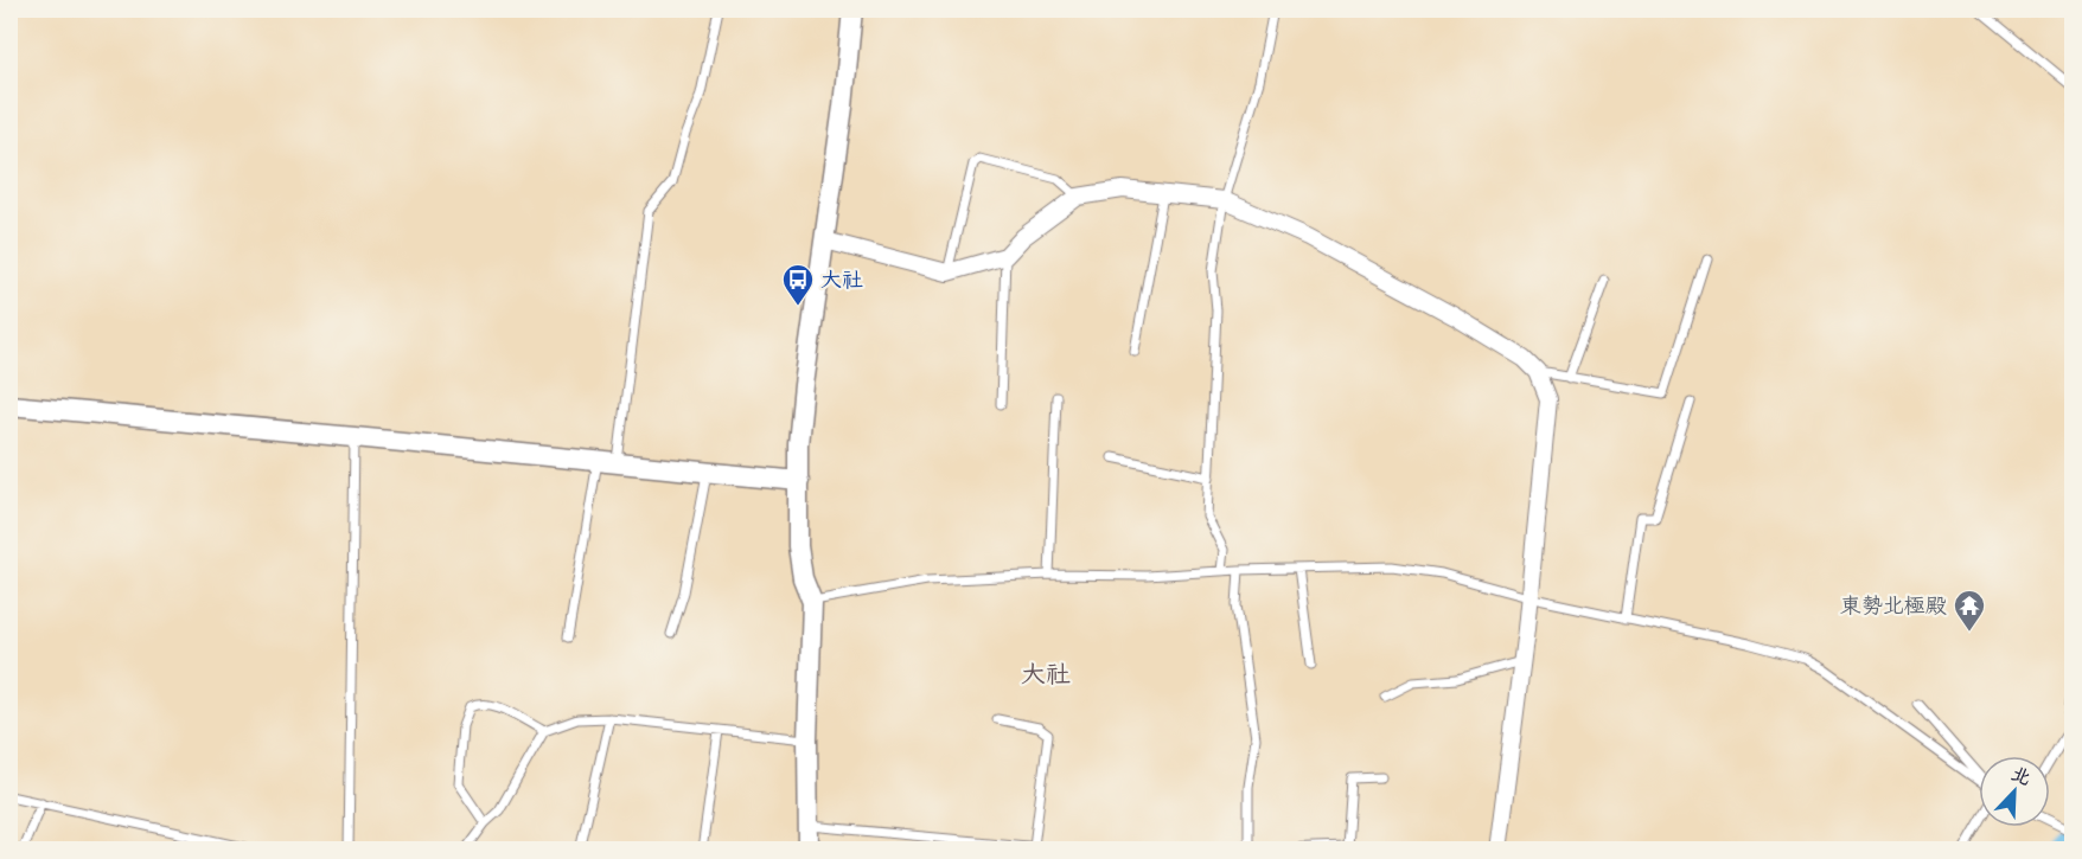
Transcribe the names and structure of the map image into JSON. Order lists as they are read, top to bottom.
{
  "districts": ["大社"],
  "places": {
    "bus stop": ["大社"],
    "temple": ["東勢北極殿"]
  },
  "north": "top right"
}
